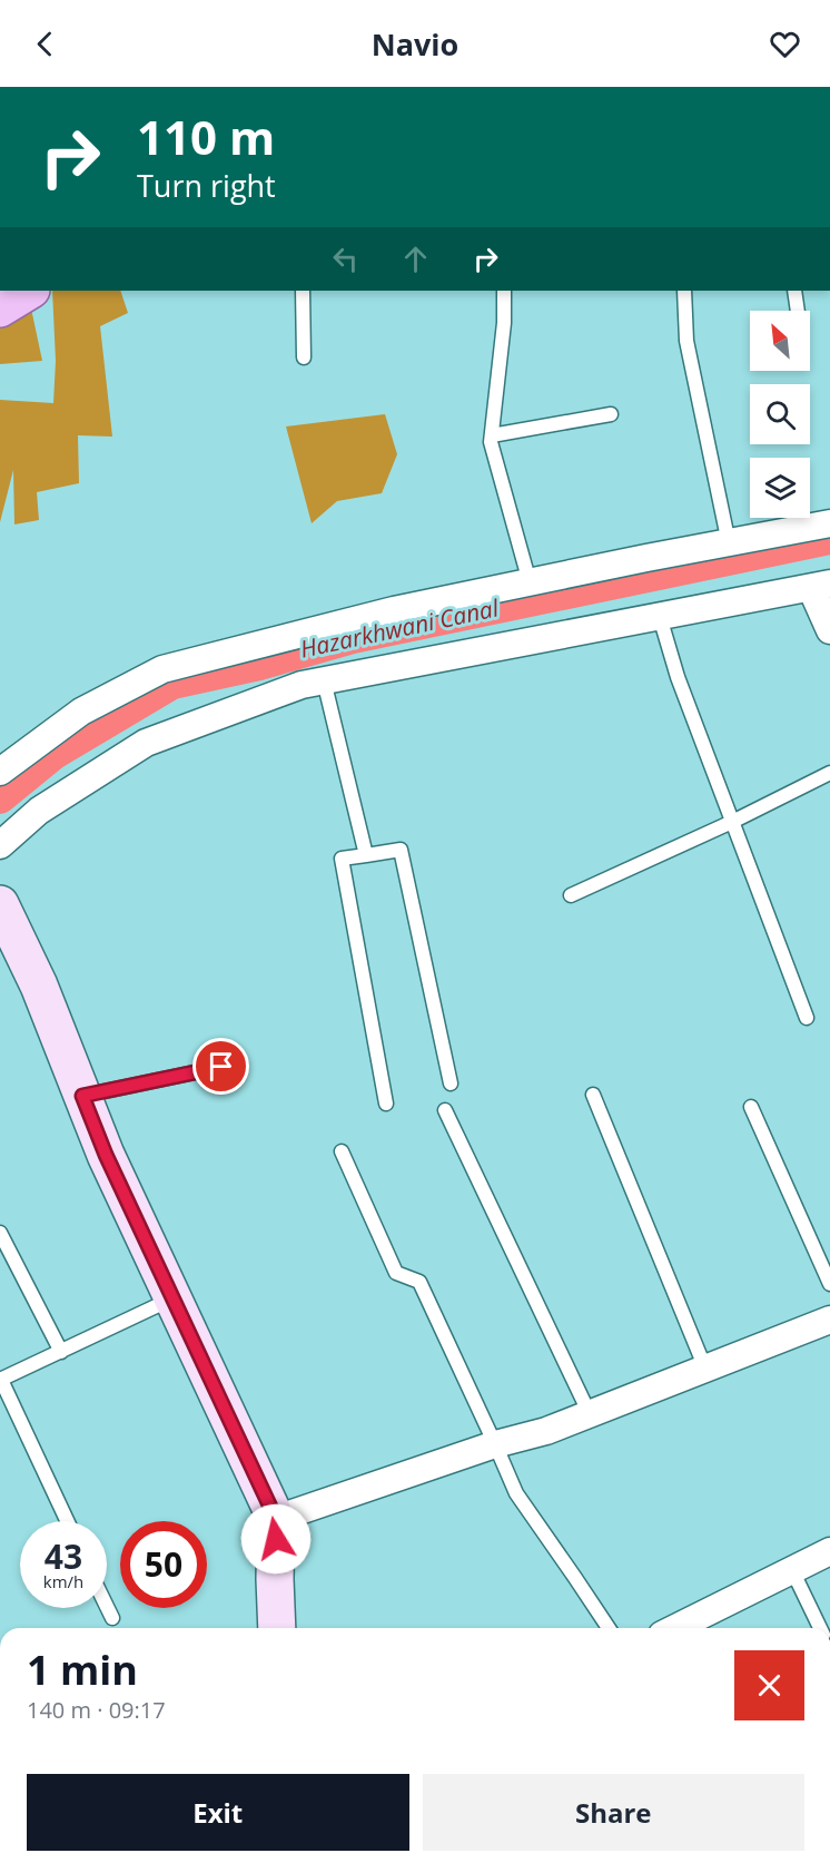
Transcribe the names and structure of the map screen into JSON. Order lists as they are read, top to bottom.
{
  "water": ["Hazarkhwani Canal"],
  "north": "top left",
  "page": {
    "header": "Navio",
    "turn": ["110 m", "Turn right"],
    "speed": "43 km/h",
    "limit": "50",
    "heading": ["1 min", "140 m · 09:17"],
    "buttons": ["Exit", "Share"]
  }
}
